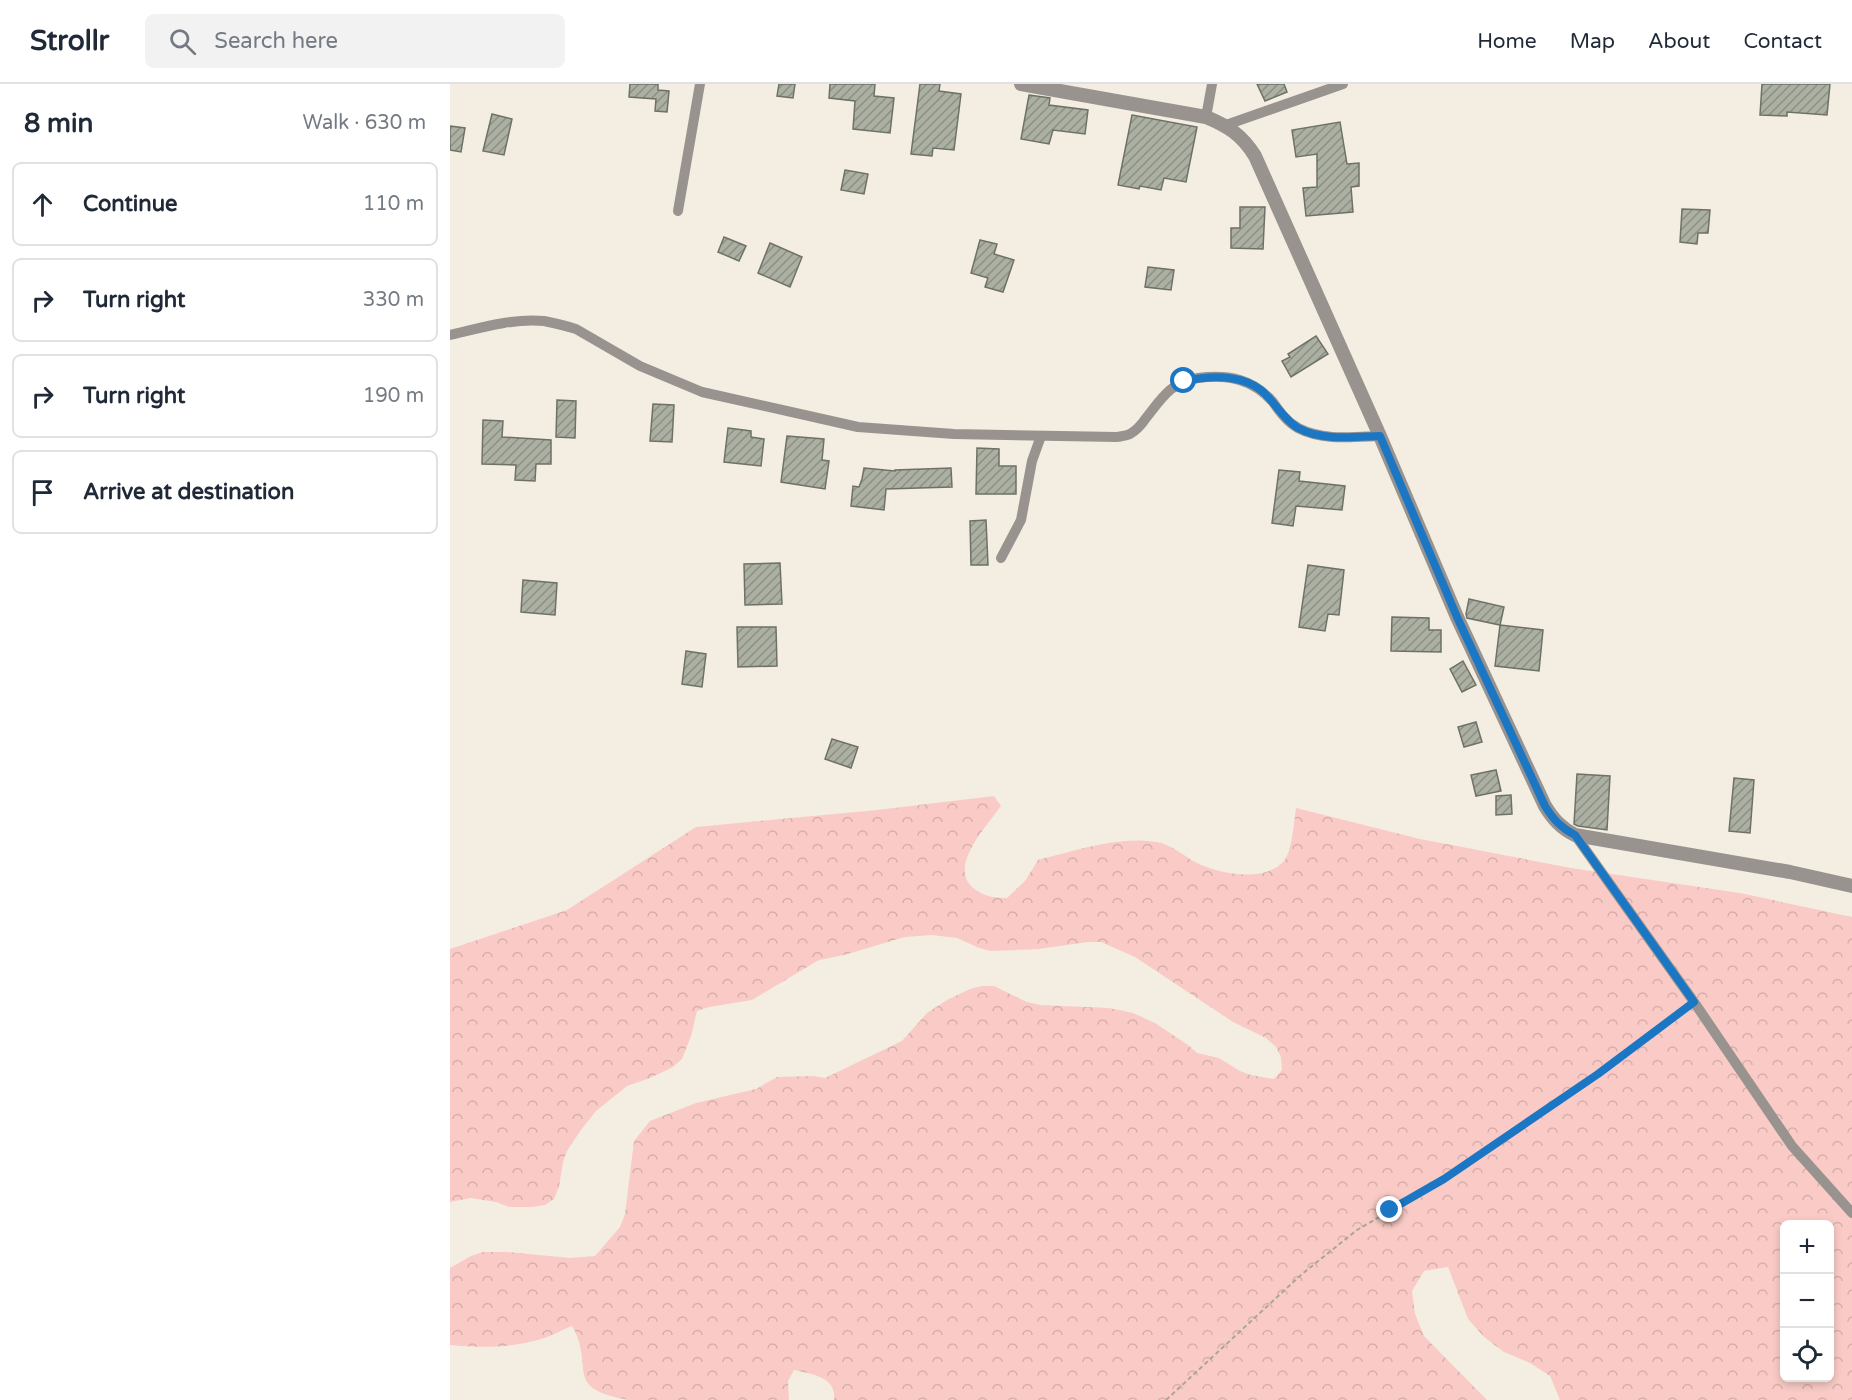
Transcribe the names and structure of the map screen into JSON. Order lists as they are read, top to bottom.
{
  "page": {
    "header": "Strollr",
    "search": "Search here",
    "nav": [
      "Home",
      "Map",
      "About",
      "Contact"
    ],
    "heading": ["8 min", "Walk · 630 m"],
    "list": [
      ["Continue", "110 m"],
      ["Turn right", "330 m"],
      ["Turn right", "190 m"],
      "Arrive at destination"
    ],
    "map_buttons": ["+", "−"]
  }
}
